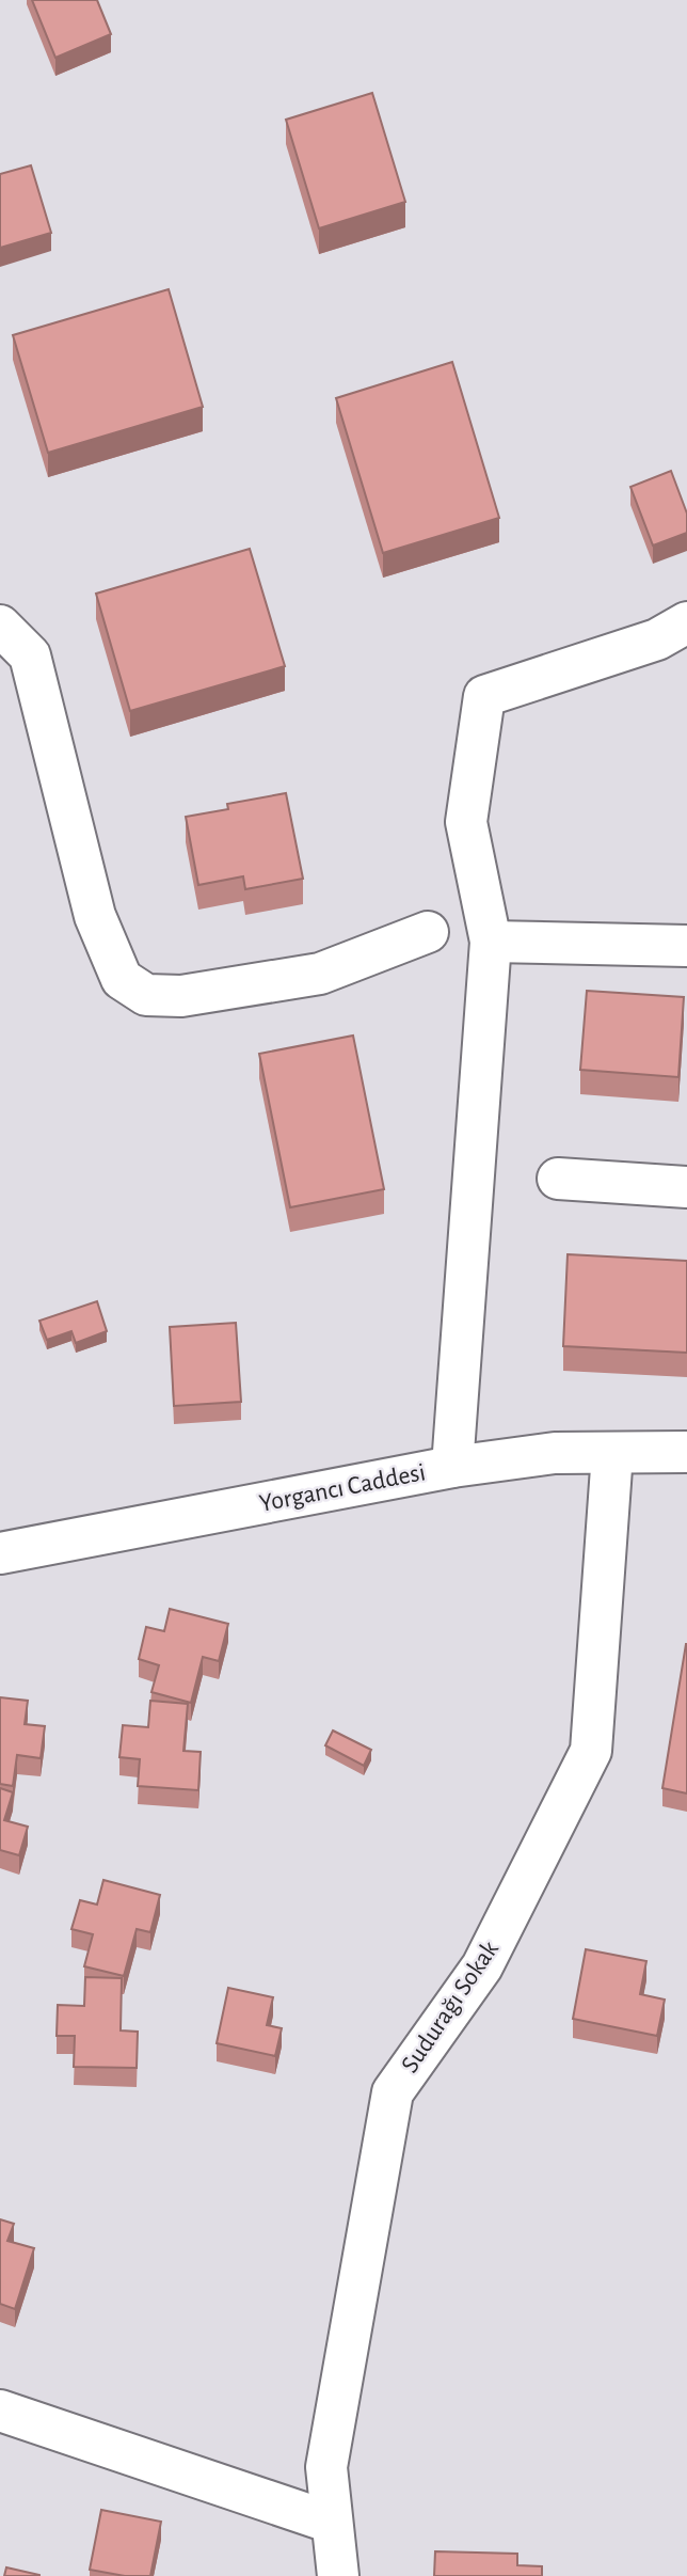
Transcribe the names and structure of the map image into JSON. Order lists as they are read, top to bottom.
{
  "streets": {
    "street": ["Yorgancı Caddesi", "Sudurağı Sokak"]
  },
  "crossings": [
    ["Yorgancı Caddesi", "Sudurağı Sokak"]
  ]
}
